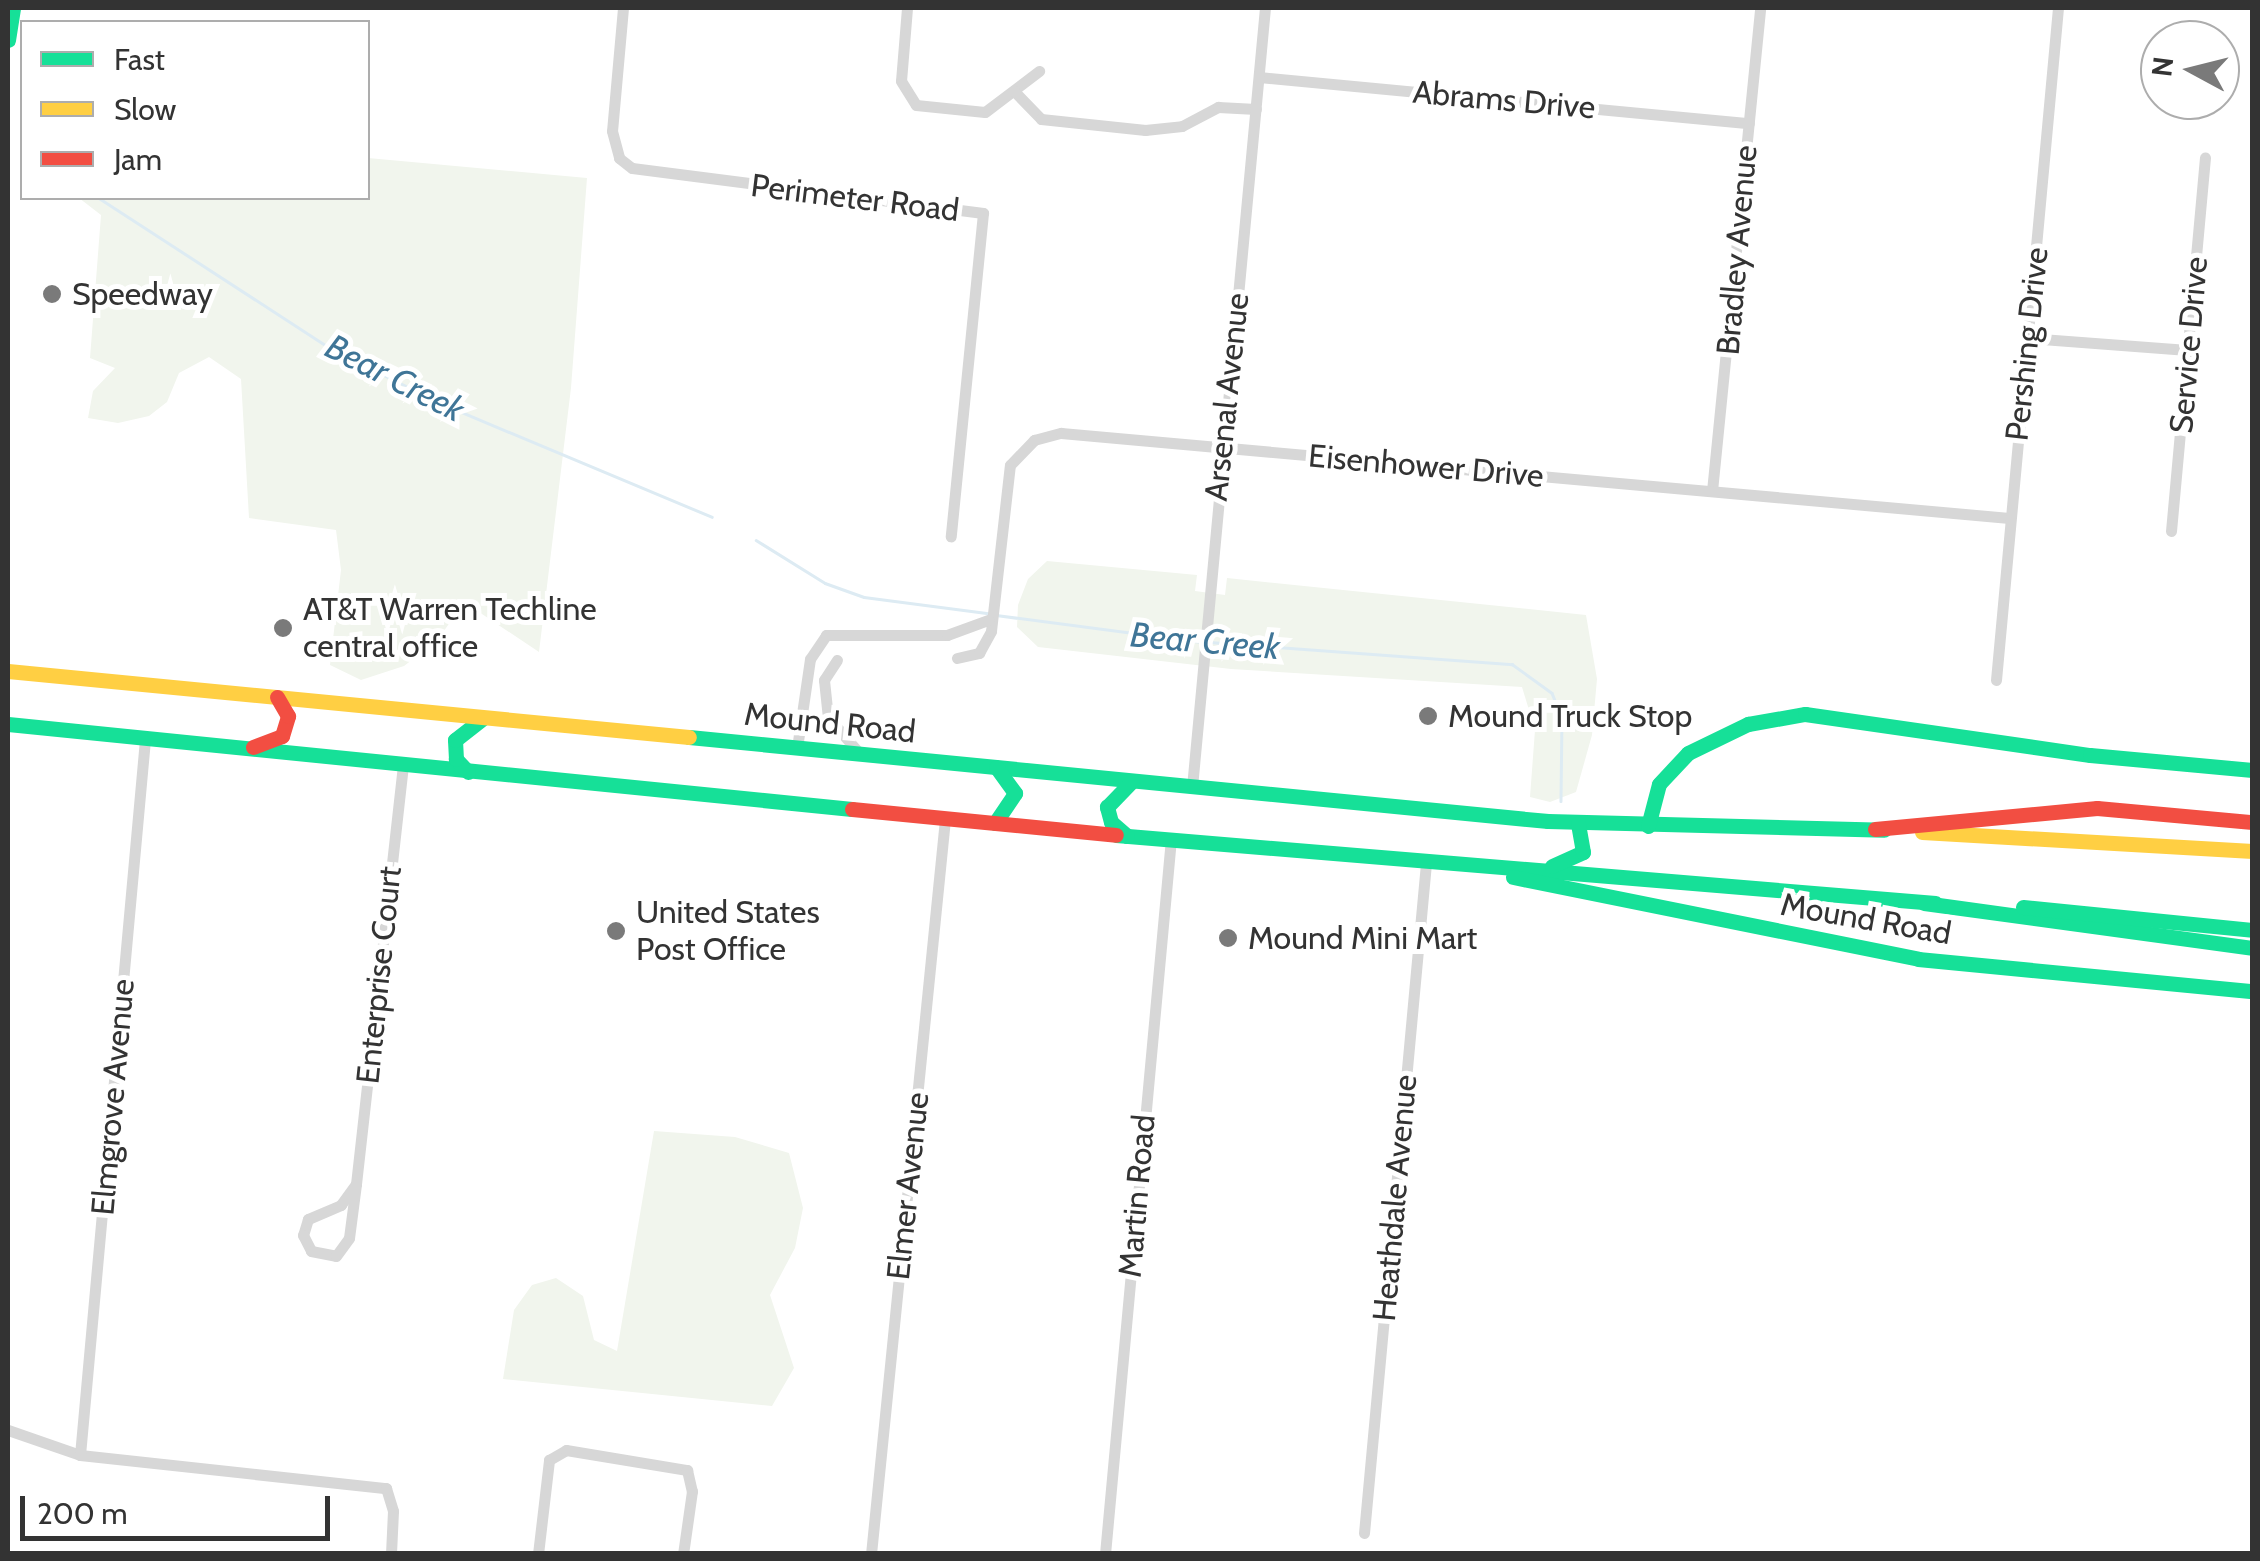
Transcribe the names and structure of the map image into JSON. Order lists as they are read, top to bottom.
{
  "streets": {
    "main road": ["Mound Road"],
    "street": [
      "Abrams Drive",
      "Perimeter Road",
      "Bradley Avenue",
      "Pershing Drive",
      "Service Drive",
      "Arsenal Avenue",
      "Eisenhower Drive",
      "Enterprise Court",
      "Elmgrove Avenue",
      "Elmer Avenue",
      "Martin Road",
      "Heathdale Avenue"
    ]
  },
  "crossings": [
    ["Abrams Drive", "Bradley Avenue"],
    ["Abrams Drive", "Arsenal Avenue"],
    ["Bradley Avenue", "Eisenhower Drive"],
    ["Pershing Drive", "Eisenhower Drive"],
    ["Arsenal Avenue", "Eisenhower Drive"],
    ["Arsenal Avenue", "Mound Road"],
    ["Mound Road", "Enterprise Court"],
    ["Mound Road", "Elmgrove Avenue"],
    ["Mound Road", "Elmer Avenue"],
    ["Mound Road", "Martin Road"],
    ["Mound Road", "Heathdale Avenue"]
  ],
  "water": ["Bear Creek"],
  "places": [
    "Speedway",
    "AT&T Warren Techline central office",
    "Mound Truck Stop",
    "United States Post Office",
    "Mound Mini Mart"
  ],
  "legend": ["Fast", "Slow", "Jam"],
  "scale_bar": "200 m",
  "north": "left"
}
